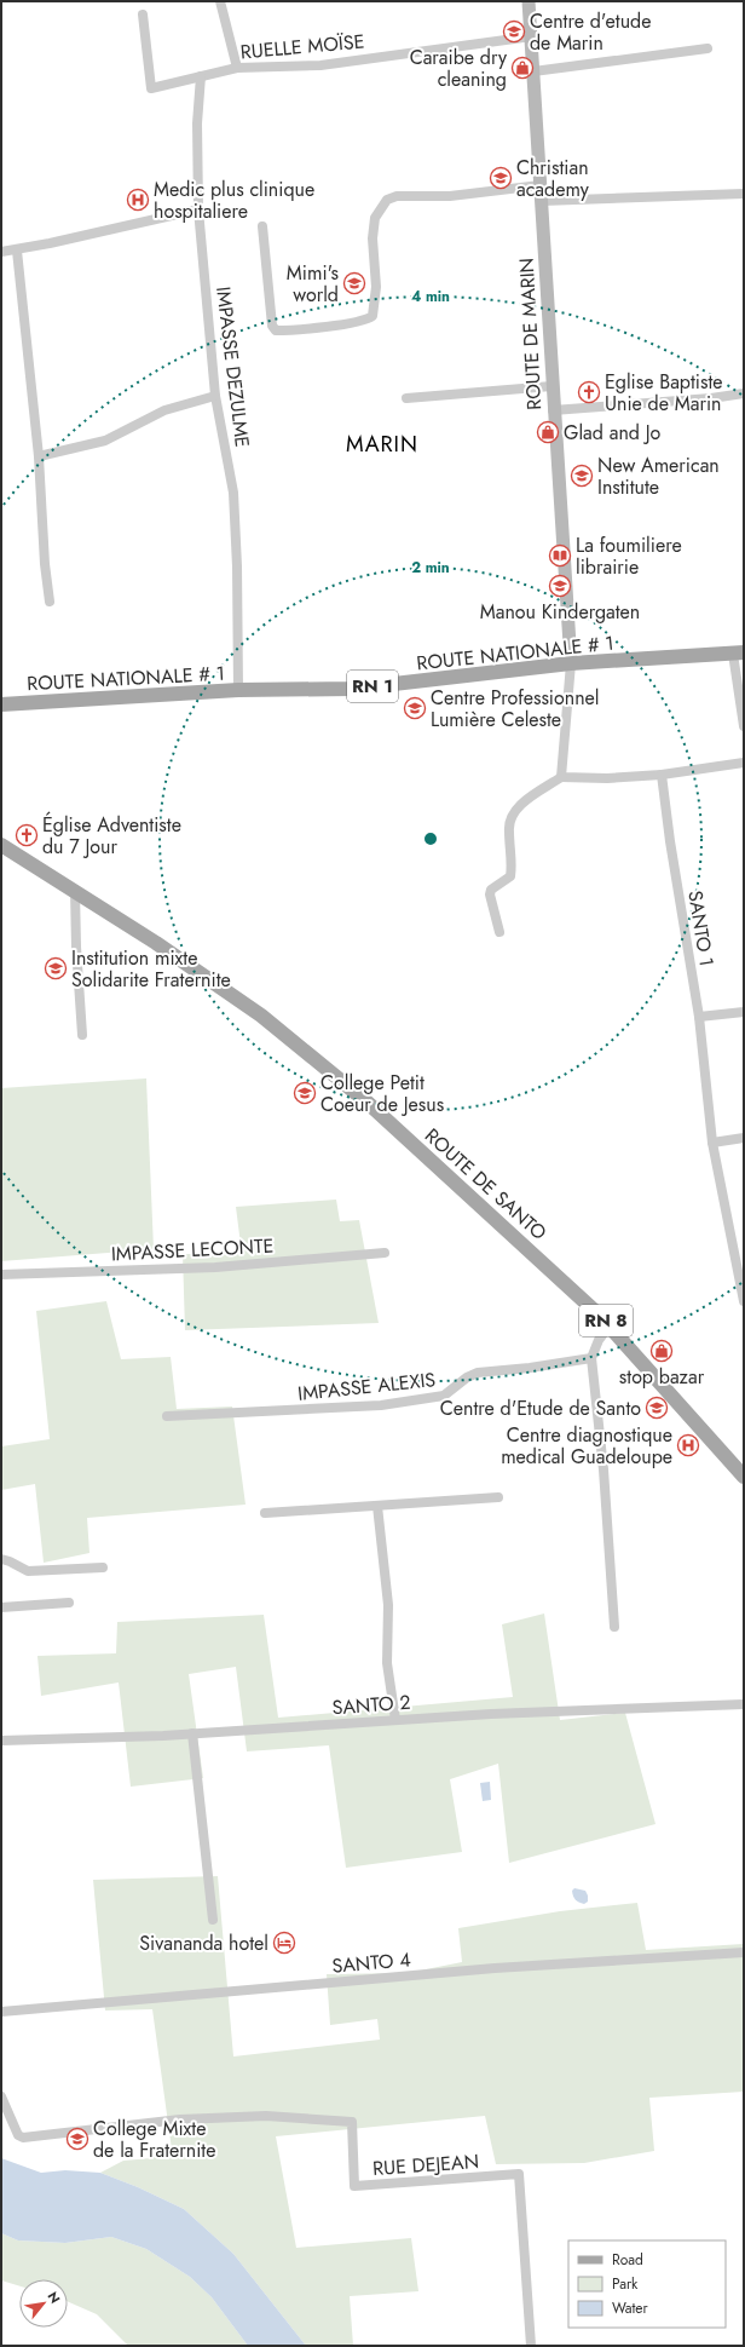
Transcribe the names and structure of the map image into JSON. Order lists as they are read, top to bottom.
{
  "streets": {
    "main road": [
      "ROUTE DE MARIN",
      "ROUTE NATIONALE # 1",
      "RN 1",
      "ROUTE DE SANTO",
      "RN 8"
    ],
    "street": [
      "RUELLE MOÏSE",
      "IMPASSE DEZULME",
      "SANTO 1",
      "IMPASSE LECONTE",
      "IMPASSE ALEXIS",
      "SANTO 2",
      "SANTO 4",
      "RUE DEJEAN"
    ]
  },
  "crossings": [
    ["RUELLE MOÏSE", "ROUTE DE MARIN"],
    ["RUELLE MOÏSE", "IMPASSE DEZULME"],
    ["ROUTE DE MARIN", "ROUTE NATIONALE # 1"],
    ["IMPASSE DEZULME", "ROUTE NATIONALE # 1"]
  ],
  "districts": ["MARIN"],
  "places": {
    "school or university": [
      "Centre d'etude de Marin",
      "Christian academy",
      "Mimi's world",
      "New American Institute",
      "Manou Kindergaten",
      "Centre Professionnel Lumière Celeste",
      "Institution mixte Solidarite Fraternite",
      "College Petit Coeur de Jesus",
      "Centre d'Etude de Santo",
      "College Mixte de la Fraternite"
    ],
    "shop": ["Caraibe dry cleaning", "Glad and Jo", "stop bazar"],
    "hospital": ["Medic plus clinique hospitaliere", "Centre diagnostique medical Guadeloupe"],
    "church": ["Eglise Baptiste Unie de Marin", "Église Adventiste du 7 Jour"],
    "library": ["La foumiliere librairie"],
    "hotel": ["Sivananda hotel"]
  },
  "legend": ["Road", "Park", "Water"],
  "north": "top right",
  "rings": ["4 min", "2 min"]
}
